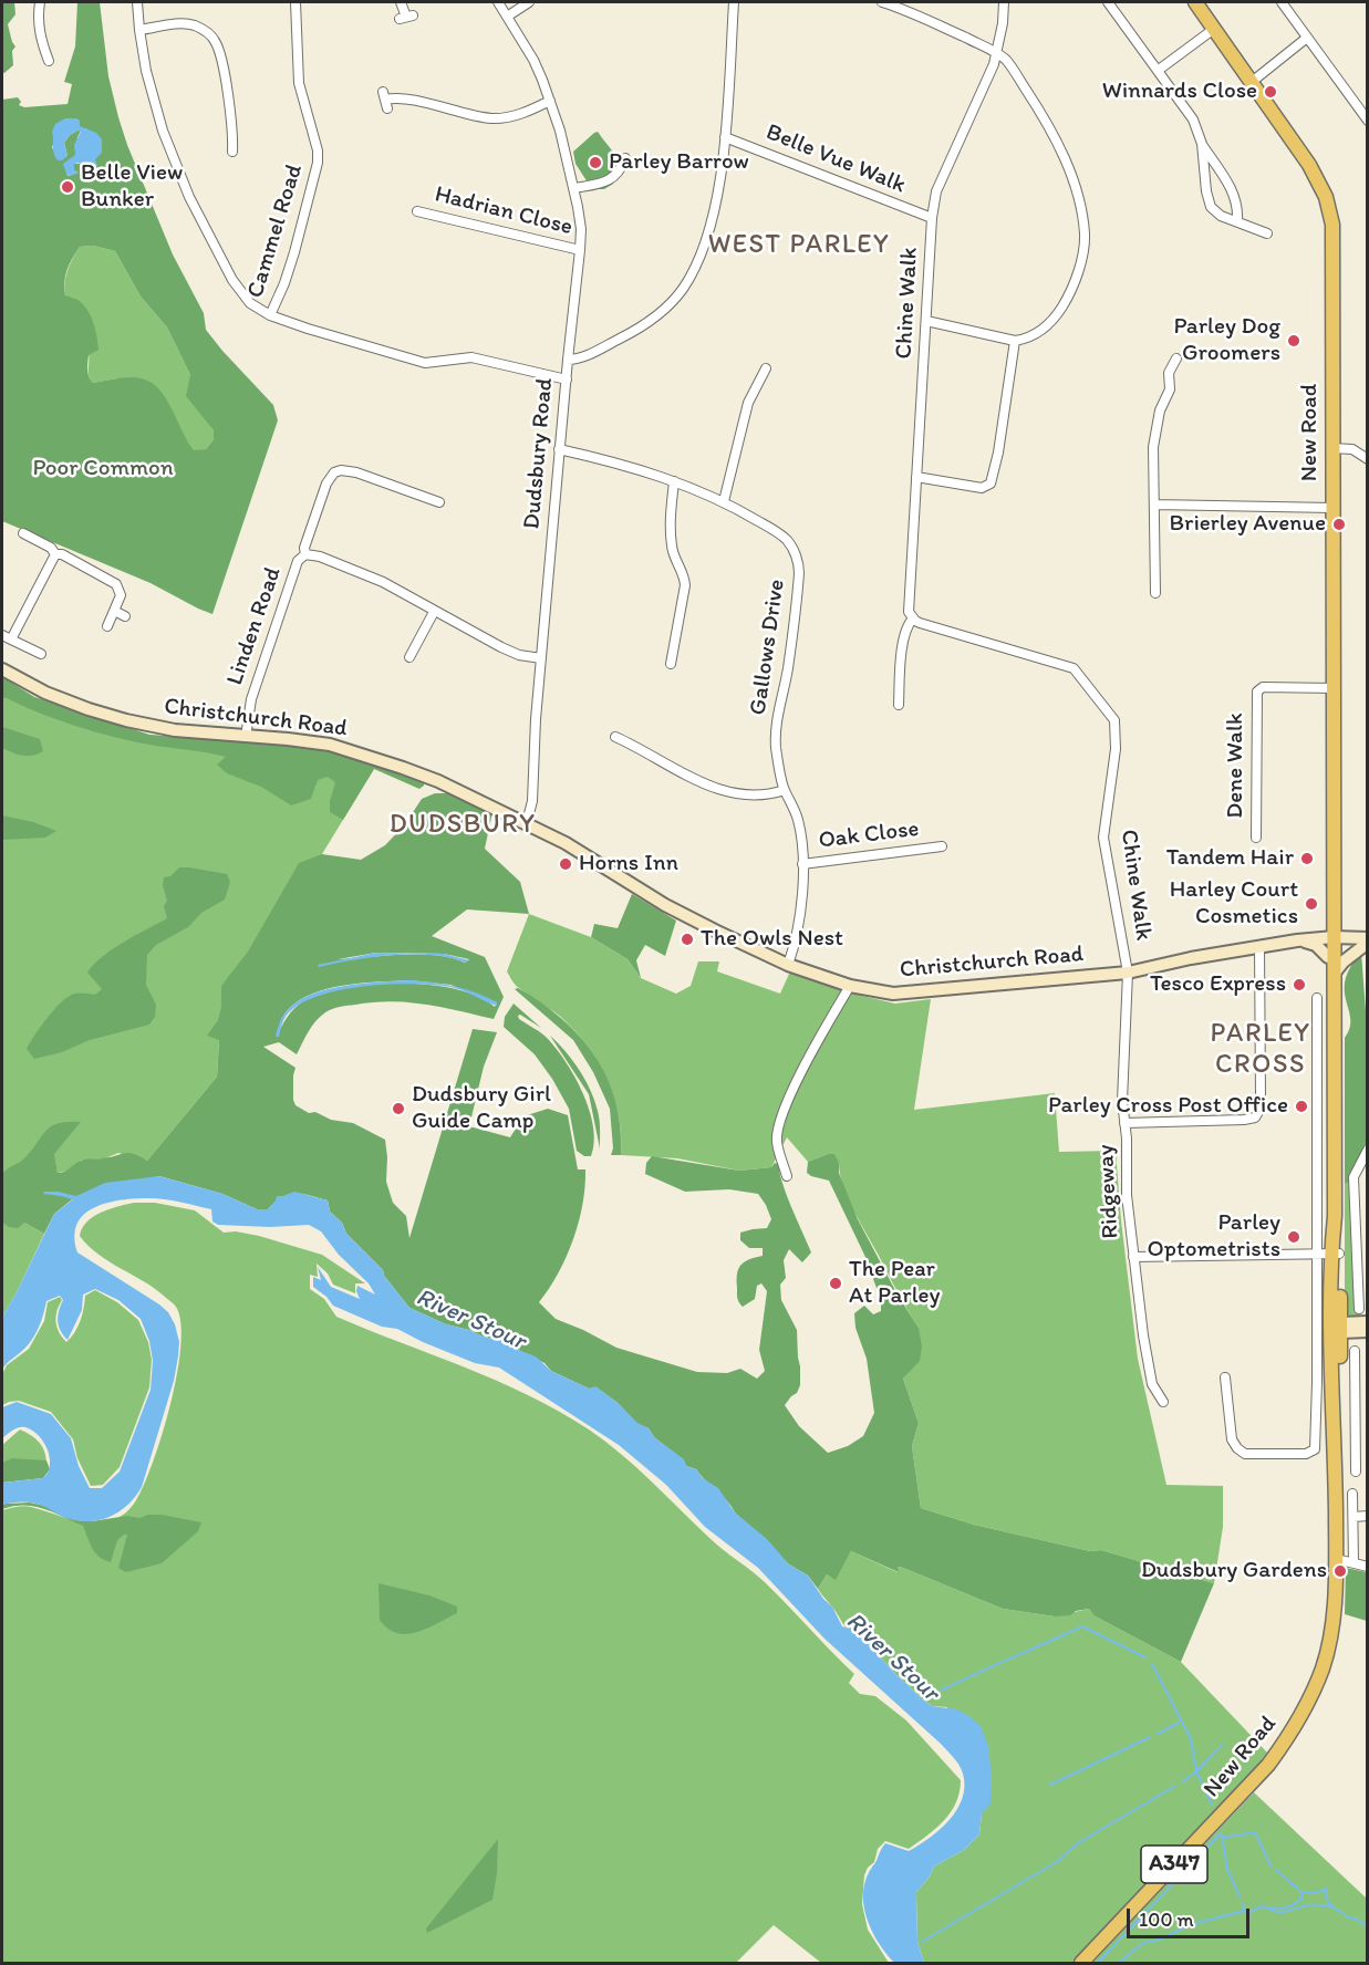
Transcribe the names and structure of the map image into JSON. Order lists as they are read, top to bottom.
{
  "streets": {
    "main road": ["New Road", "Christchurch Road", "A347"],
    "street": [
      "Belle Vue Walk",
      "Hadrian Close",
      "Cammel Road",
      "Chine Walk",
      "Dudsbury Road",
      "Linden Road",
      "Gallows Drive",
      "Dene Walk",
      "Oak Close",
      "Ridgeway"
    ]
  },
  "crossings": [
    ["Belle Vue Walk", "Chine Walk"],
    ["Belle Vue Walk", "Dudsbury Road"],
    ["Chine Walk", "Christchurch Road"],
    ["Chine Walk", "Ridgeway"],
    ["New Road", "Christchurch Road"],
    ["New Road", "Dene Walk"],
    ["Dudsbury Road", "Linden Road"],
    ["Dudsbury Road", "Gallows Drive"],
    ["Dudsbury Road", "Christchurch Road"],
    ["Linden Road", "Christchurch Road"],
    ["Gallows Drive", "Christchurch Road"],
    ["Gallows Drive", "Oak Close"],
    ["Christchurch Road", "Ridgeway"]
  ],
  "districts": ["WEST PARLEY", "DUDSBURY", "PARLEY CROSS"],
  "water": ["River Stour"],
  "parks": ["Poor Common"],
  "places": [
    "Winnards Close",
    "Parley Barrow",
    "Belle View Bunker",
    "Parley Dog Groomers",
    "Brierley Avenue",
    "Tandem Hair",
    "Horns Inn",
    "Harley Court Cosmetics",
    "The Owls Nest",
    "Tesco Express",
    "Parley Cross Post Office",
    "Dudsbury Girl Guide Camp",
    "Parley Optometrists",
    "The Pear At Parley",
    "Dudsbury Gardens"
  ],
  "scale_bar": "100 m"
}
